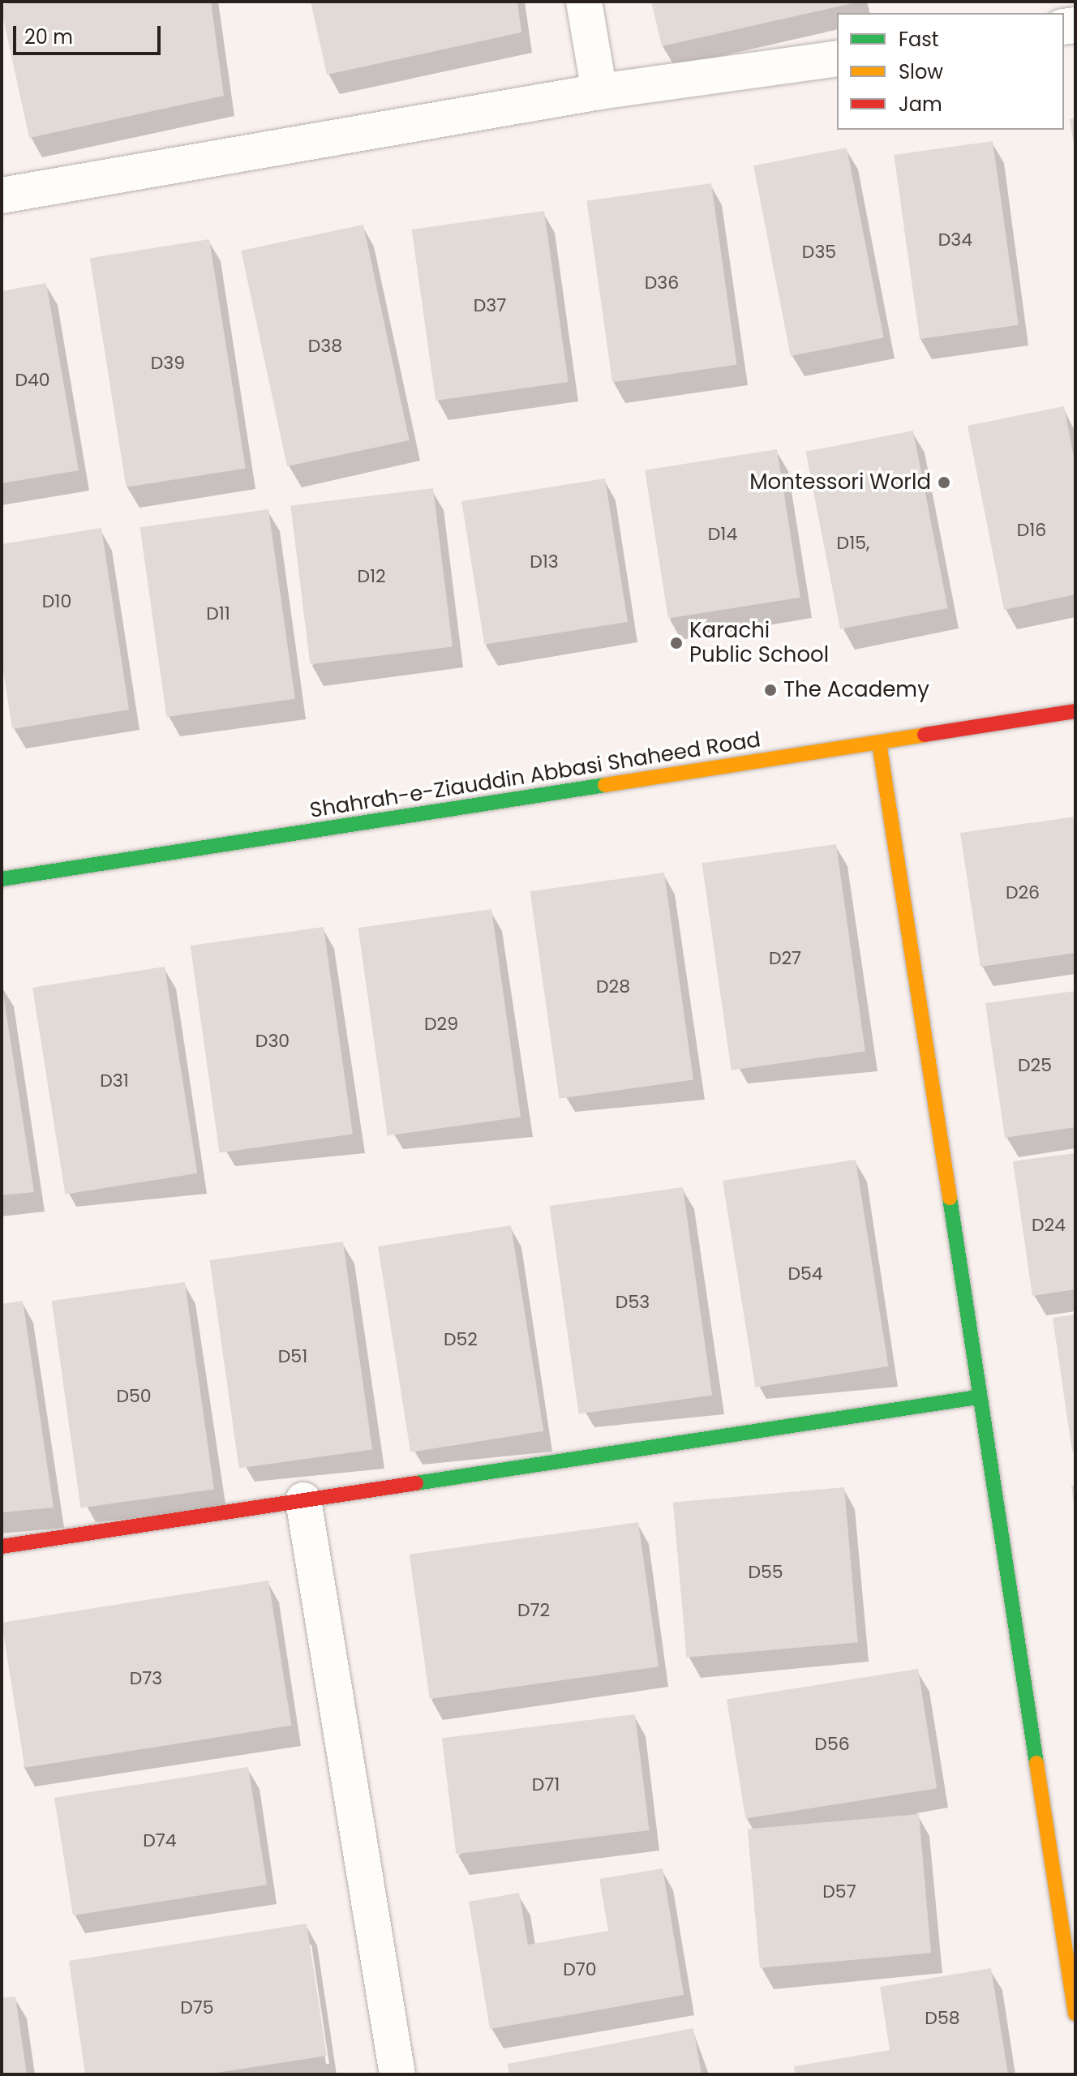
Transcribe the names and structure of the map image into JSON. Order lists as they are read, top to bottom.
{
  "streets": {
    "street": ["Shahrah-e-Ziauddin Abbasi Shaheed Road"]
  },
  "places": ["Montessori World", "Karachi Public School", "The Academy"],
  "house_numbers": [
    "D34",
    "D35",
    "D36",
    "D37",
    "D38",
    "D39",
    "D40",
    "D16",
    "D14",
    "D15,",
    "D13",
    "D12",
    "D10",
    "D11",
    "D26",
    "D27",
    "D28",
    "D29",
    "D30",
    "D25",
    "D31",
    "D24",
    "D54",
    "D53",
    "D52",
    "D51",
    "D50",
    "D55",
    "D72",
    "D73",
    "D56",
    "D71",
    "D74",
    "D57",
    "D70",
    "D75",
    "D58"
  ],
  "legend": ["Fast", "Slow", "Jam"],
  "scale_bar": "20 m"
}
